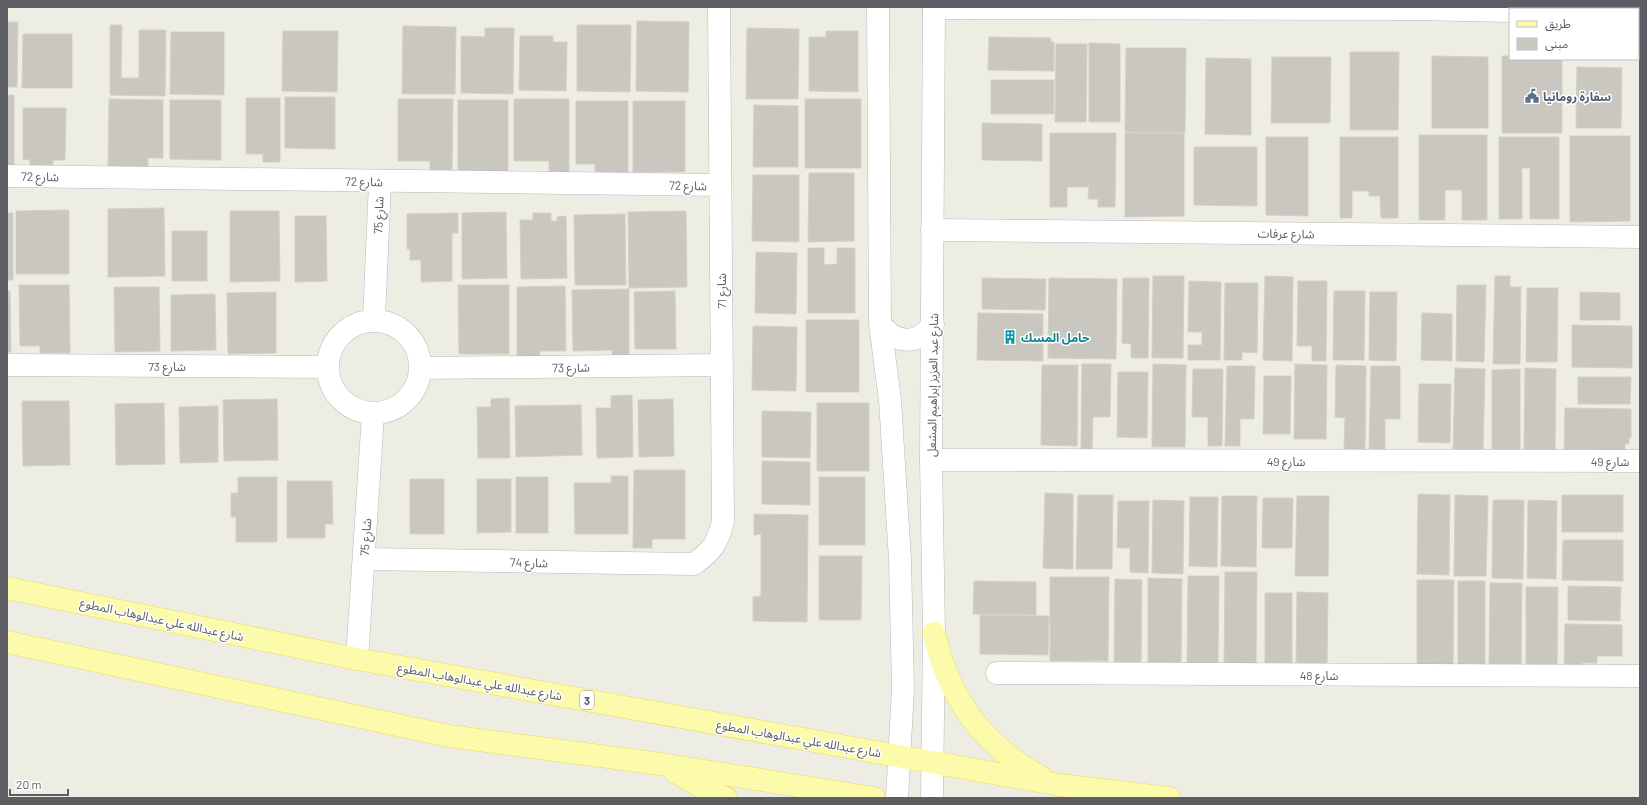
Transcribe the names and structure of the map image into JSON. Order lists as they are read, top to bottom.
{
  "streets": {
    "main road": ["شارع عبدالله علي عبدالوهاب المطوع", "3"],
    "street": [
      "شارع 72",
      "شارع 75",
      "شارع عرفات",
      "شارع 71",
      "شارع 73",
      "شارع عبد العزيز إبراهيم المشعل",
      "شارع 49",
      "شارع 74",
      "شارع 48"
    ]
  },
  "crossings": [
    ["شارع 72", "شارع 75"],
    ["شارع 72", "شارع 71"],
    ["شارع 75", "شارع 73"],
    ["شارع 75", "شارع 74"],
    ["شارع 75", "شارع عبدالله علي عبدالوهاب المطوع"],
    ["شارع عرفات", "شارع عبد العزيز إبراهيم المشعل"],
    ["شارع 71", "شارع 73"],
    ["شارع 71", "شارع 74"],
    ["شارع عبد العزيز إبراهيم المشعل", "شارع 49"],
    ["شارع عبد العزيز إبراهيم المشعل", "شارع عبدالله علي عبدالوهاب المطوع"]
  ],
  "places": {
    "public building": ["سفارة رومانيا"],
    "building": ["حامل المسك"]
  },
  "legend": ["طريق", "مبنى"],
  "scale_bar": "20 m"
}
